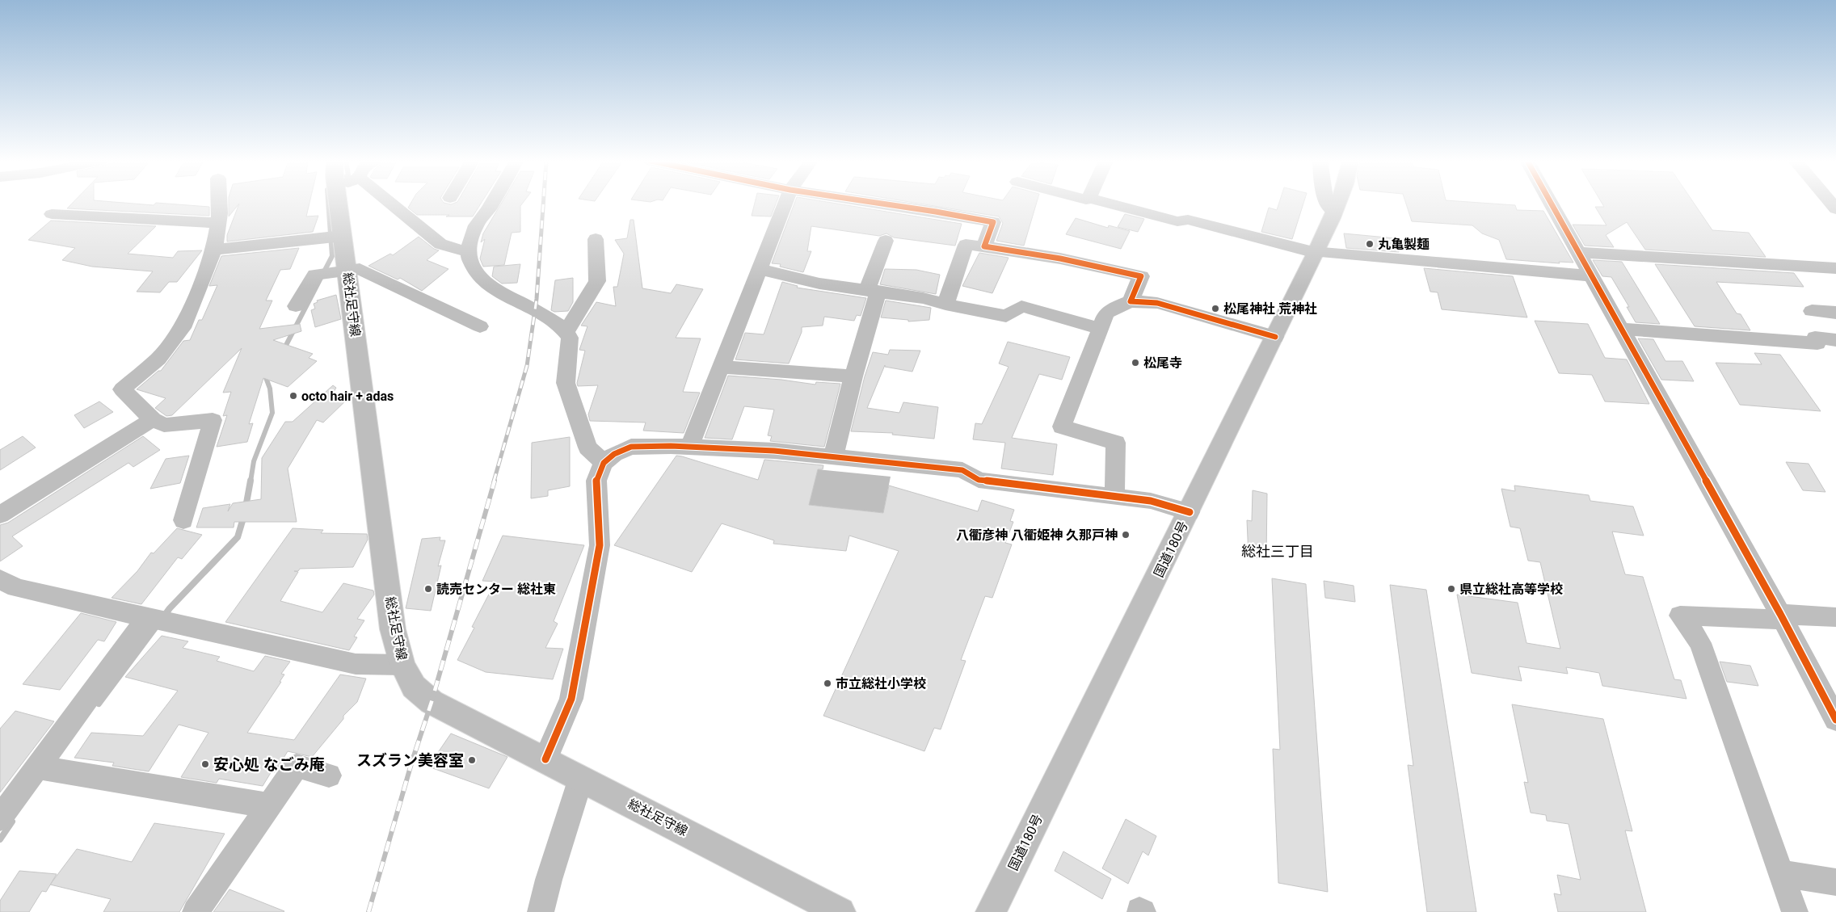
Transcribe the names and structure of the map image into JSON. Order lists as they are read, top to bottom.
{
  "streets": {
    "main road": ["総社足守線", "国道180号"]
  },
  "districts": ["総社三丁目"],
  "places": [
    "丸亀製麺",
    "松尾神社 荒神社",
    "松尾寺",
    "octo hair + adas",
    "八衢彦神 八衢姫神 久那戸神",
    "読売センター 総社東",
    "県立総社高等学校",
    "市立総社小学校",
    "スズラン美容室",
    "安心処 なごみ庵"
  ]
}
